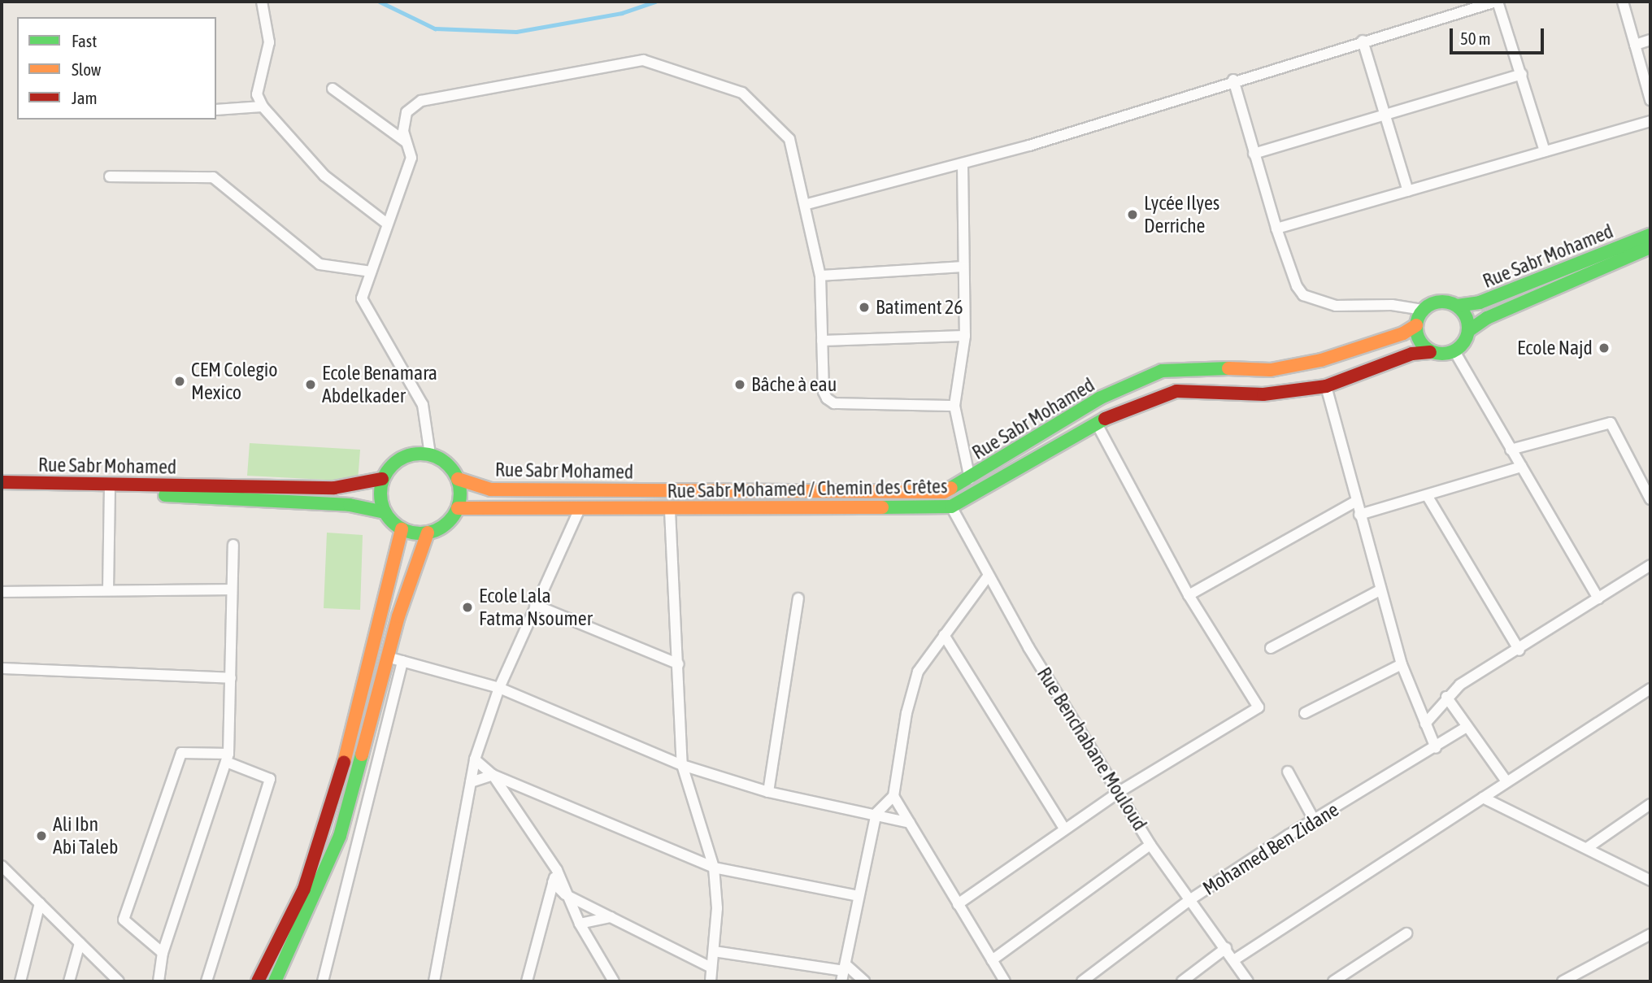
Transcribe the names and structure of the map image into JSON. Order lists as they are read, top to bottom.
{
  "streets": {
    "main road": ["Rue Sabr Mohamed", "Rue Sabr Mohamed / Chemin des Crêtes"],
    "street": ["Rue Benchabane Mouloud", "Mohamed Ben Zidane"]
  },
  "crossings": [
    ["Rue Sabr Mohamed", "Rue Sabr Mohamed / Chemin des Crêtes"],
    ["Rue Sabr Mohamed / Chemin des Crêtes", "Rue Benchabane Mouloud"],
    ["Rue Benchabane Mouloud", "Mohamed Ben Zidane"]
  ],
  "places": [
    "Lycée Ilyes Derriche",
    "Batiment 26",
    "Ecole Najd",
    "CEM Colegio Mexico",
    "Ecole Benamara Abdelkader",
    "Bâche à eau",
    "Ecole Lala Fatma Nsoumer",
    "Ali Ibn Abi Taleb"
  ],
  "legend": ["Fast", "Slow", "Jam"],
  "scale_bar": "50 m"
}
